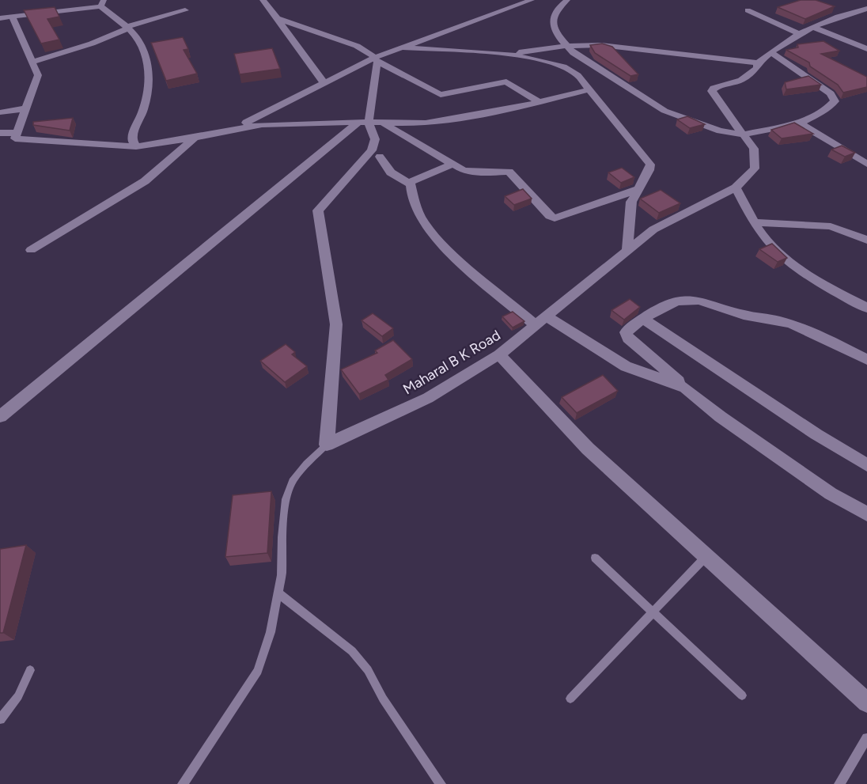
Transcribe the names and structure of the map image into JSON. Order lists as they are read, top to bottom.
{
  "streets": {
    "street": ["Maharal B K Road"]
  }
}
